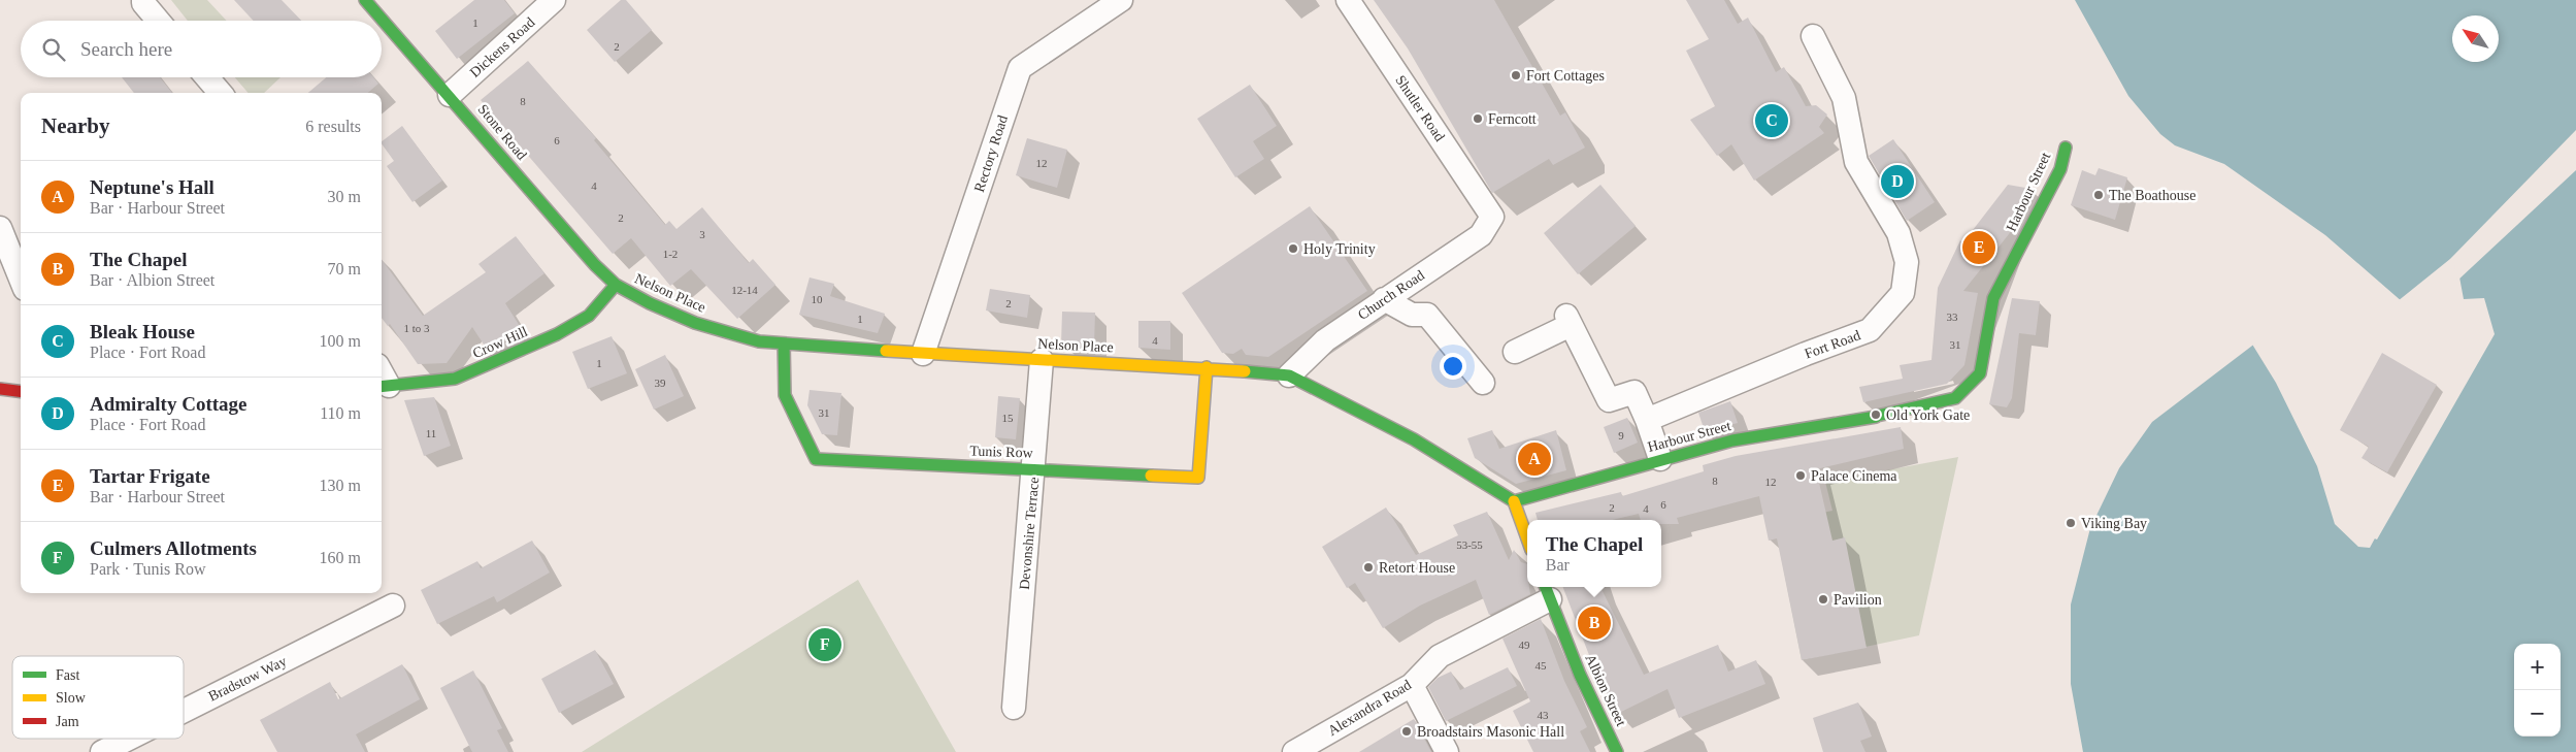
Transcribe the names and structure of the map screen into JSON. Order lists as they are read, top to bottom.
{
  "streets": {
    "street": [
      "Dickens Road",
      "Shutler Road",
      "Stone Road",
      "Rectory Road",
      "Harbour Street",
      "Nelson Place",
      "Church Road",
      "Crow Hill",
      "Fort Road",
      "Tunis Row",
      "Devonshire Terrace",
      "Bradstow Way",
      "Albion Street",
      "Alexandra Road"
    ]
  },
  "crossings": [
    ["Dickens Road", "Stone Road"],
    ["Shutler Road", "Church Road"],
    ["Stone Road", "Nelson Place"],
    ["Stone Road", "Crow Hill"],
    ["Rectory Road", "Nelson Place"],
    ["Harbour Street", "Nelson Place"],
    ["Nelson Place", "Church Road"],
    ["Nelson Place", "Crow Hill"],
    ["Nelson Place", "Tunis Row"],
    ["Nelson Place", "Devonshire Terrace"],
    ["Tunis Row", "Devonshire Terrace"],
    ["Albion Street", "Alexandra Road"]
  ],
  "places": [
    "Fort Cottages",
    "Ferncott",
    "The Boathouse",
    "Holy Trinity",
    "Old York Gate",
    "Palace Cinema",
    "Viking Bay",
    "Retort House",
    "Pavilion",
    "Broadstairs Masonic Hall"
  ],
  "house_numbers": [
    "1",
    "2",
    "8",
    "6",
    "12",
    "4",
    "2",
    "3",
    "1-2",
    "12-14",
    "10",
    "2",
    "33",
    "1",
    "1 to 3",
    "4",
    "31",
    "1",
    "39",
    "31",
    "15",
    "11",
    "9",
    "8",
    "12",
    "6",
    "2",
    "4",
    "53-55",
    "49",
    "45",
    "43"
  ],
  "legend": ["Fast", "Slow", "Jam"],
  "north": "top left",
  "page": {
    "search": "Search here",
    "heading": ["Nearby", "6 results"],
    "pins": [
      "C",
      "D",
      "E",
      "A",
      "B",
      "F"
    ],
    "list": [
      {
        "mark": "A",
        "name": "Neptune's Hall",
        "note": "Bar · Harbour Street",
        "value": "30 m"
      },
      {
        "mark": "B",
        "name": "The Chapel",
        "note": "Bar · Albion Street",
        "value": "70 m"
      },
      {
        "mark": "C",
        "name": "Bleak House",
        "note": "Place · Fort Road",
        "value": "100 m"
      },
      {
        "mark": "D",
        "name": "Admiralty Cottage",
        "note": "Place · Fort Road",
        "value": "110 m"
      },
      {
        "mark": "E",
        "name": "Tartar Frigate",
        "note": "Bar · Harbour Street",
        "value": "130 m"
      },
      {
        "mark": "F",
        "name": "Culmers Allotments",
        "note": "Park · Tunis Row",
        "value": "160 m"
      }
    ],
    "popup": ["The Chapel", "Bar"],
    "map_buttons": ["+", "−"]
  }
}
